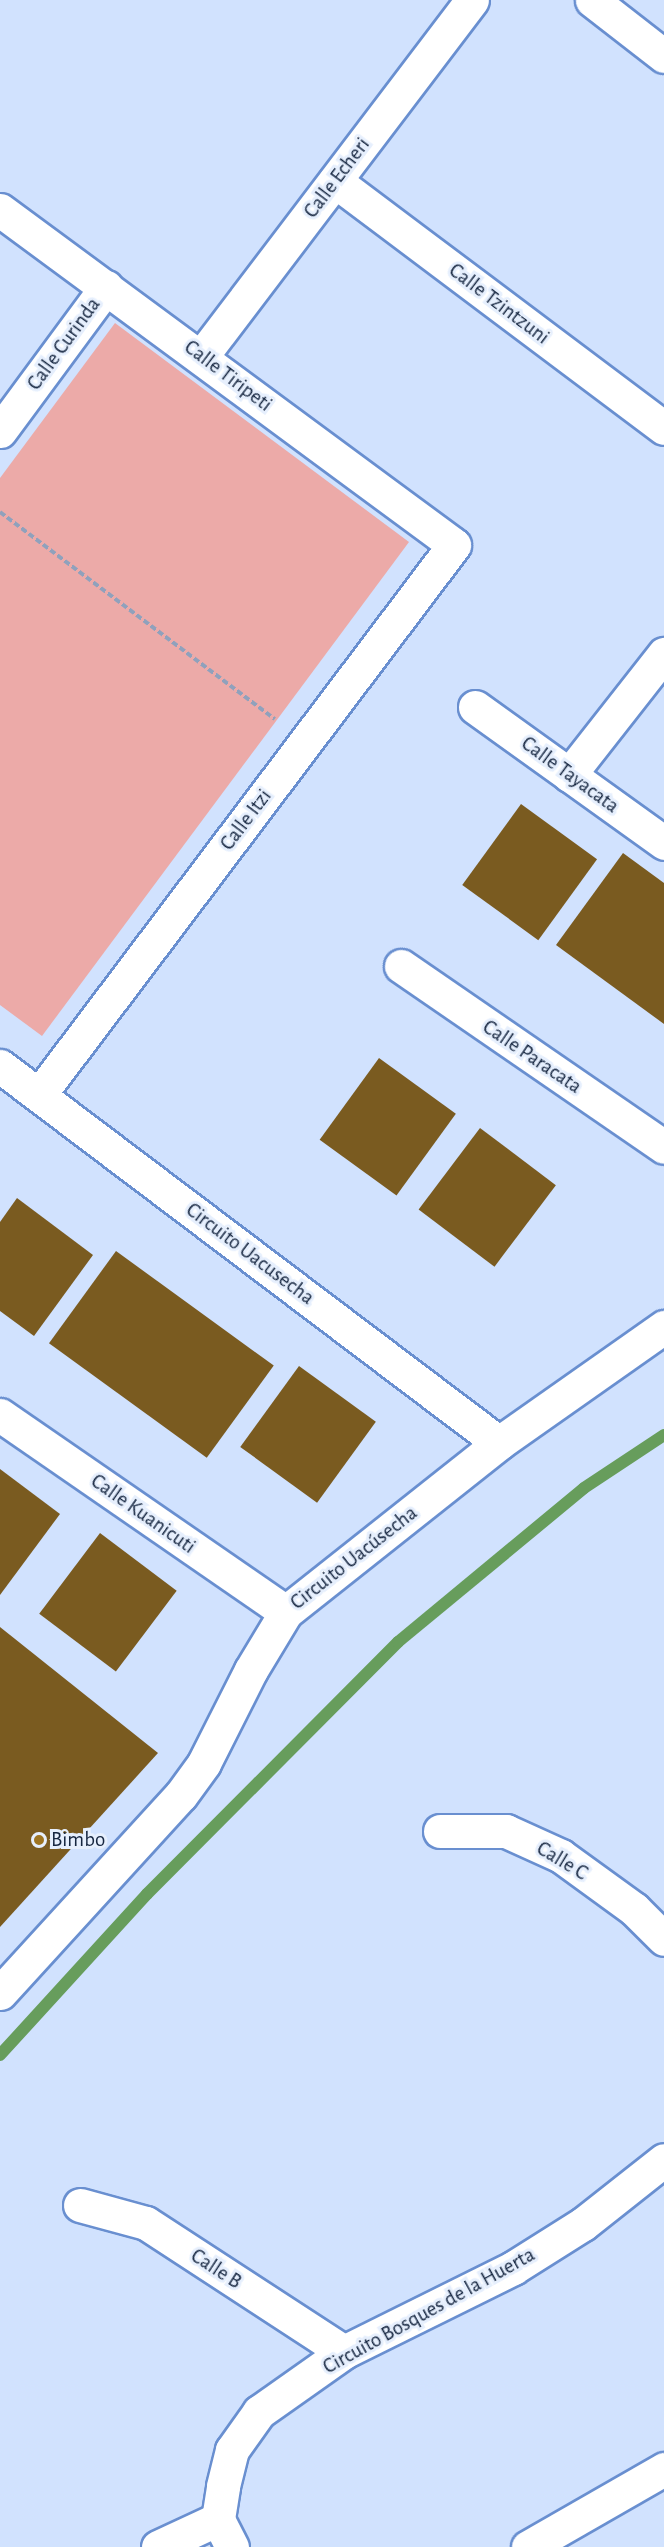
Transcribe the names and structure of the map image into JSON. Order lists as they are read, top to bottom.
{
  "streets": {
    "street": [
      "Calle Echeri",
      "Calle Tzintzuni",
      "Calle Curinda",
      "Calle Tiripeti",
      "Calle Tayacata",
      "Calle Itzi",
      "Calle Paracata",
      "Circuito Uacusecha",
      "Calle Kuanicuti",
      "Circuito Uacúsecha",
      "Calle C",
      "Calle B",
      "Circuito Bosques de la Huerta"
    ]
  },
  "crossings": [
    ["Calle Echeri", "Calle Tzintzuni"],
    ["Calle Echeri", "Calle Tiripeti"],
    ["Calle Curinda", "Calle Tiripeti"],
    ["Calle Tiripeti", "Calle Itzi"],
    ["Calle Itzi", "Circuito Uacusecha"],
    ["Circuito Uacusecha", "Circuito Uacúsecha"],
    ["Calle Kuanicuti", "Circuito Uacúsecha"],
    ["Calle B", "Circuito Bosques de la Huerta"]
  ],
  "places": ["Bimbo"]
}
